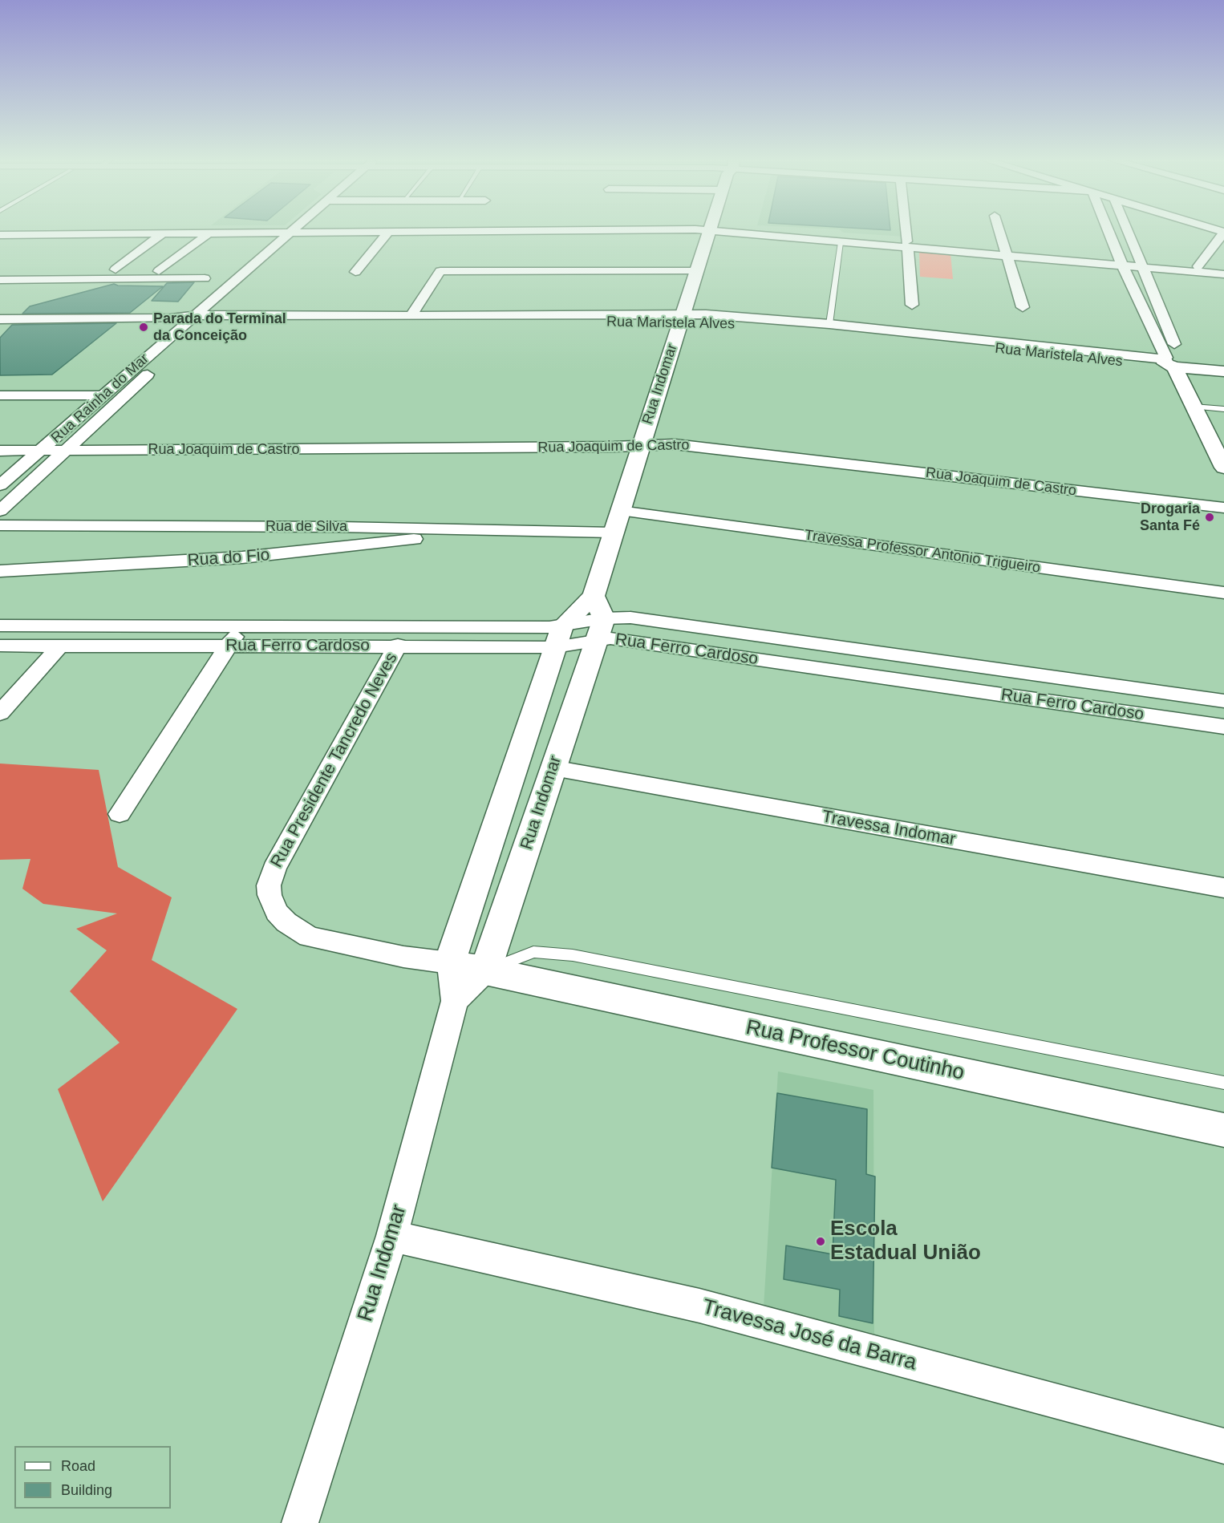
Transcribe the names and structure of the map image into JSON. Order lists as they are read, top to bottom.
{
  "streets": {
    "street": [
      "Rua Maristela Alves",
      "Rua Indomar",
      "Rua Rainha do Mar",
      "Rua Joaquim de Castro",
      "Rua de Silva",
      "Travessa Professor Antonio Trigueiro",
      "Rua do Fio",
      "Rua Ferro Cardoso",
      "Rua Presidente Tancredo Neves",
      "Travessa Indomar",
      "Rua Professor Coutinho",
      "Travessa José da Barra"
    ]
  },
  "crossings": [
    ["Rua Maristela Alves", "Rua Indomar"],
    ["Rua Maristela Alves", "Rua Rainha do Mar"],
    ["Rua Indomar", "Rua Joaquim de Castro"],
    ["Rua Indomar", "Rua de Silva"],
    ["Rua Indomar", "Travessa Professor Antonio Trigueiro"],
    ["Rua Indomar", "Rua Ferro Cardoso"],
    ["Rua Indomar", "Rua Presidente Tancredo Neves"],
    ["Rua Indomar", "Travessa Indomar"],
    ["Rua Indomar", "Rua Professor Coutinho"],
    ["Rua Indomar", "Travessa José da Barra"],
    ["Rua Rainha do Mar", "Rua Joaquim de Castro"],
    ["Rua de Silva", "Rua do Fio"],
    ["Rua Ferro Cardoso", "Rua Presidente Tancredo Neves"],
    ["Rua Presidente Tancredo Neves", "Rua Professor Coutinho"]
  ],
  "places": ["Parada do Terminal da Conceição", "Drogaria Santa Fé", "Escola Estadual União"],
  "legend": ["Road", "Building"]
}
